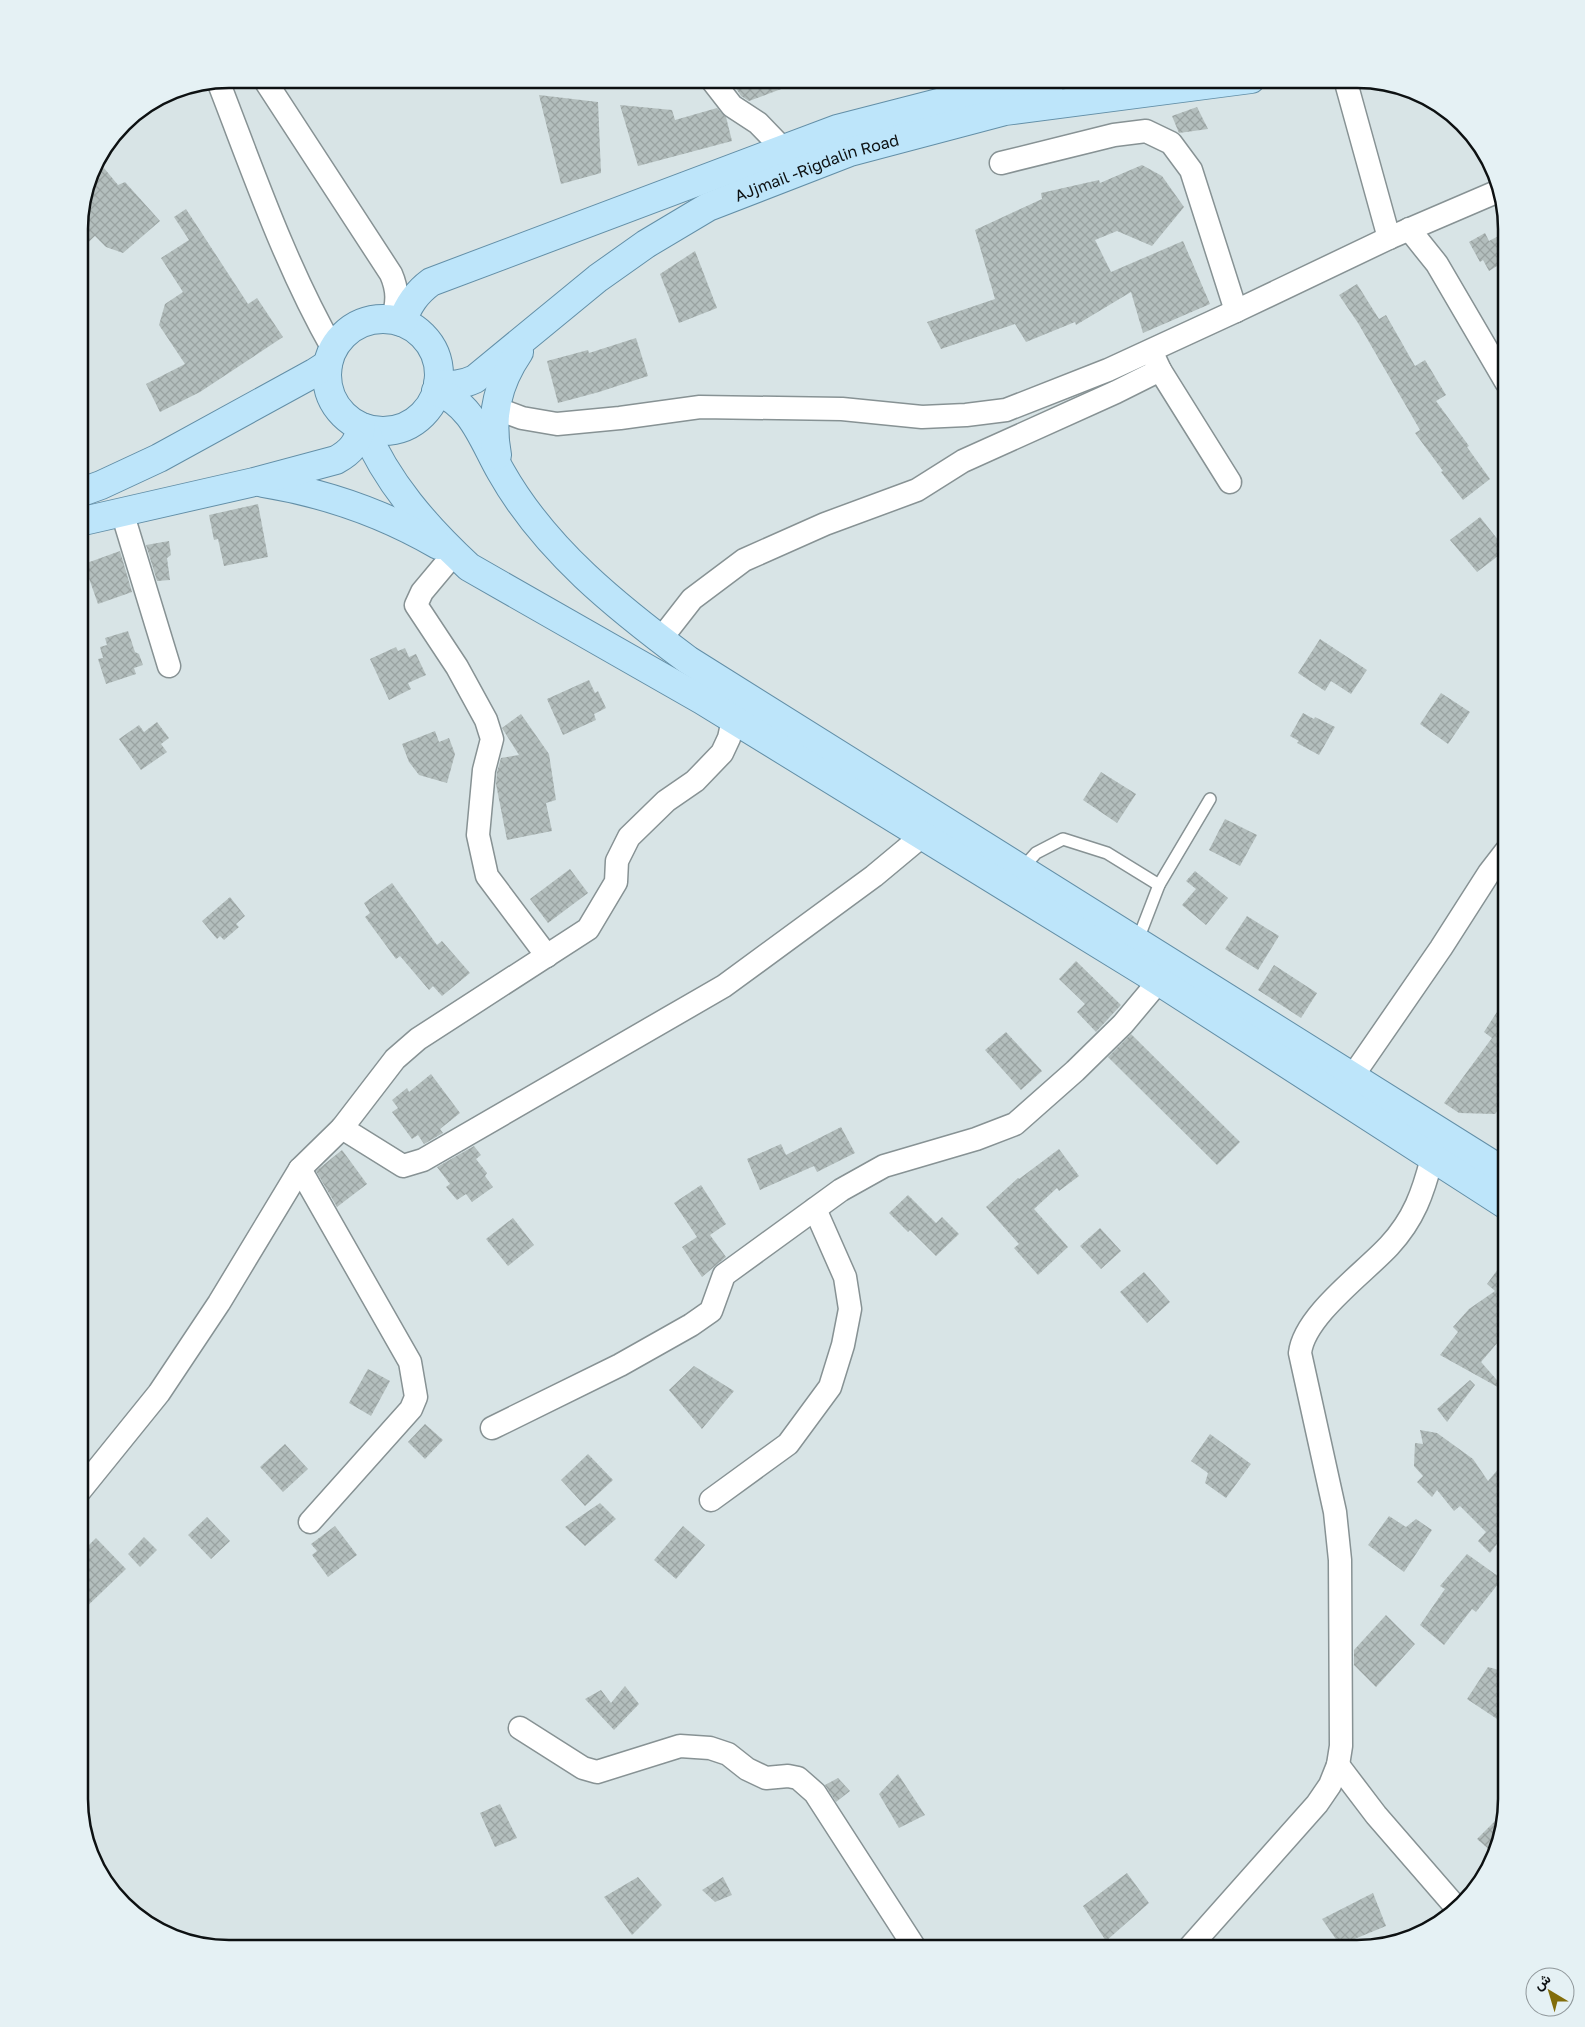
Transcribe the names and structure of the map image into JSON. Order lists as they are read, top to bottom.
{
  "streets": {
    "main road": ["AJjmail -Rigdalin Road"]
  },
  "north": "top left"
}
